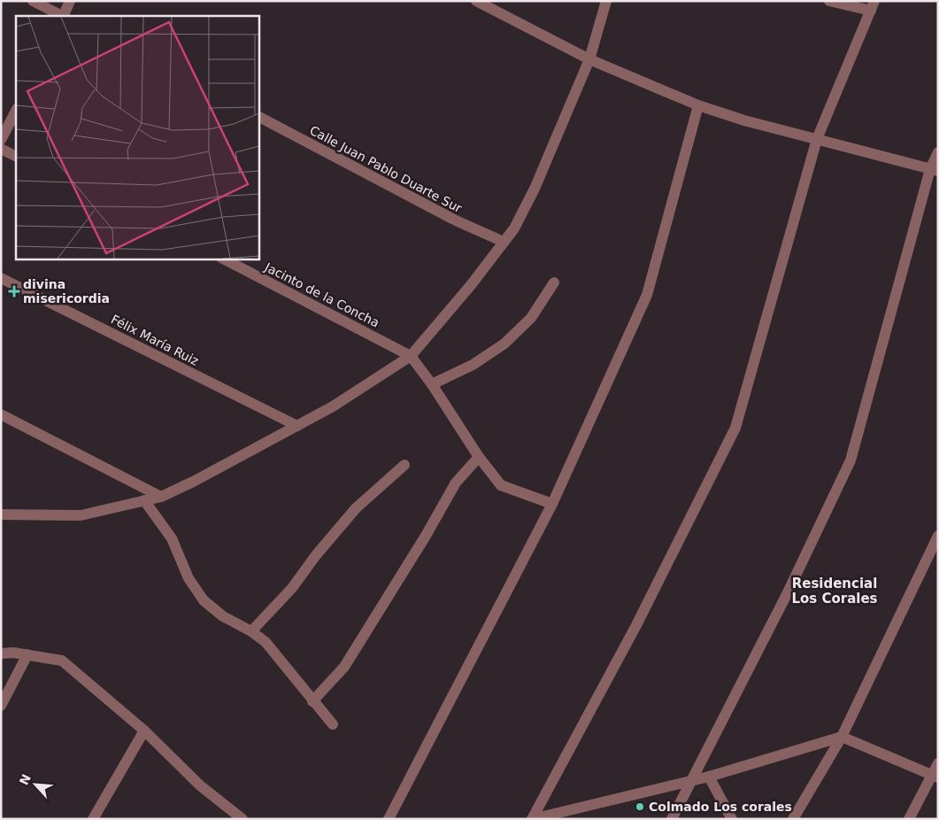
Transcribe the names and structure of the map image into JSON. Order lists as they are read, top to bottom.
{
  "streets": {
    "street": ["Calle Juan Pablo Duarte Sur", "Jacinto de la Concha", "Félix María Ruiz"]
  },
  "districts": ["Residencial Los Corales"],
  "places": {
    "health": ["divina misericordia"],
    "other": ["Colmado Los corales"]
  },
  "north": "top left"
}
